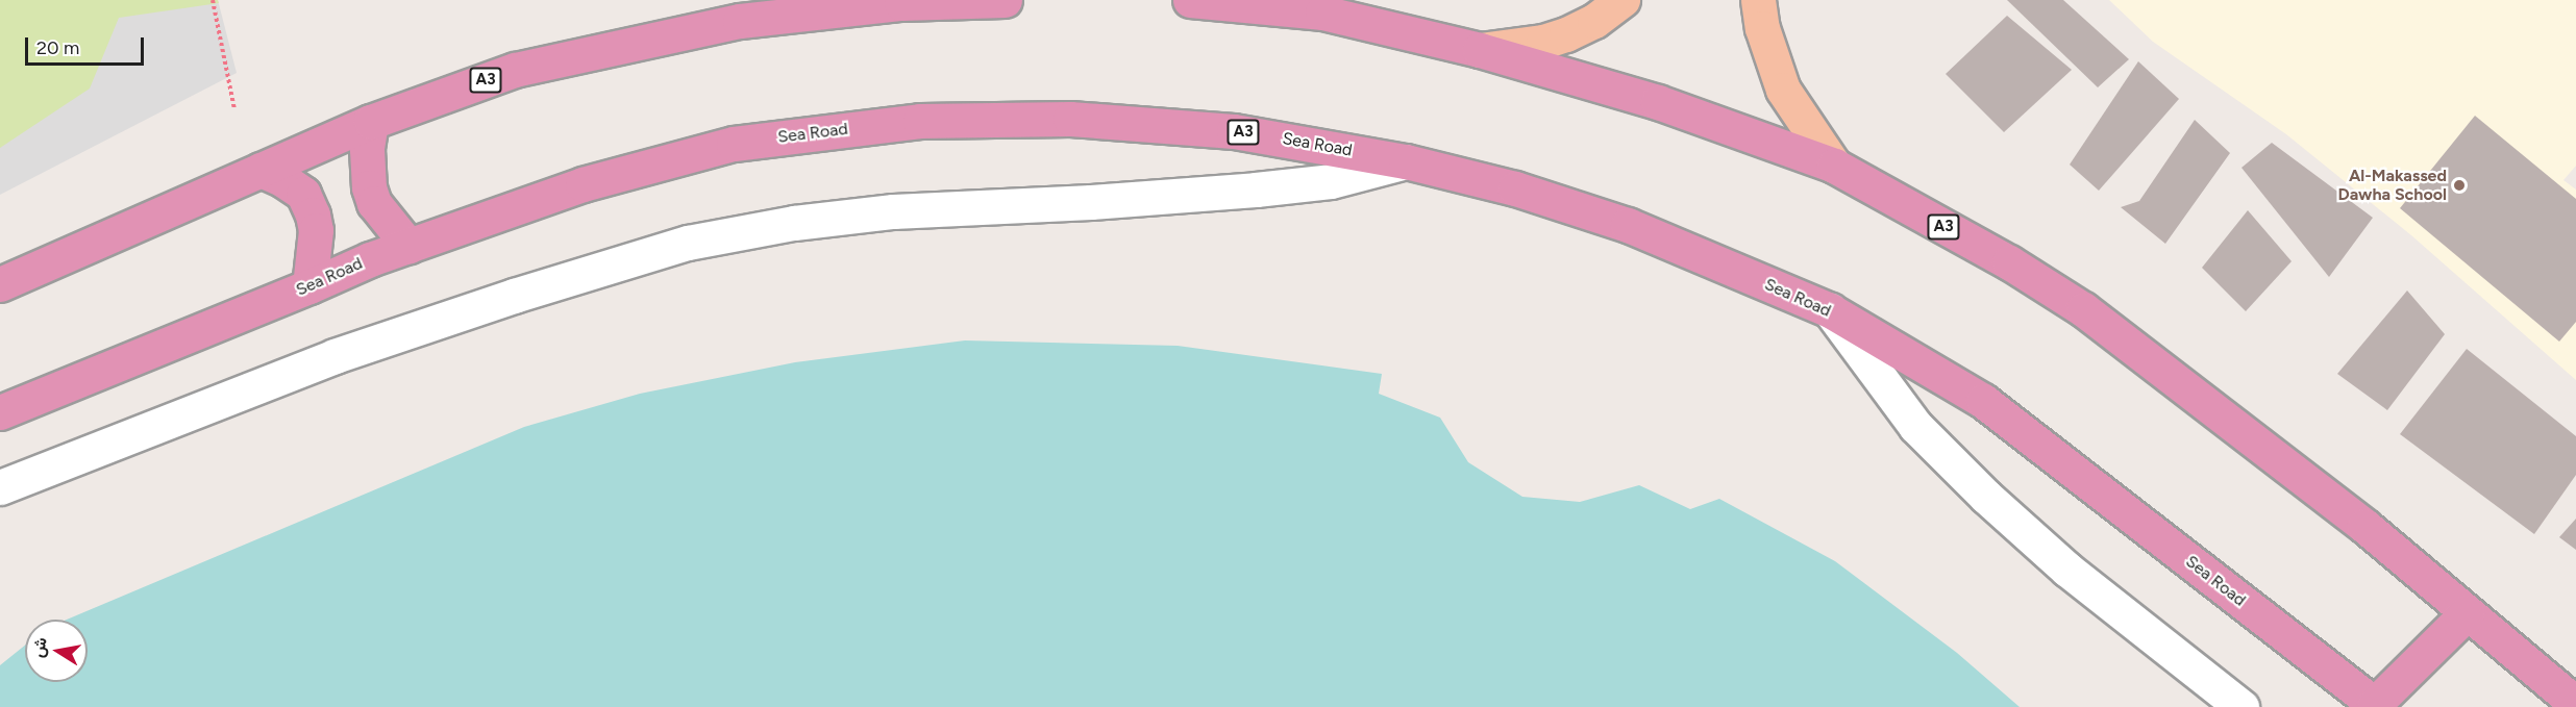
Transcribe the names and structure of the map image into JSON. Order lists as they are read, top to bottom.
{
  "streets": {
    "highway": ["A3", "Sea Road"]
  },
  "places": ["Al-Makassed Dawha School"],
  "scale_bar": "20 m",
  "north": "left"
}
